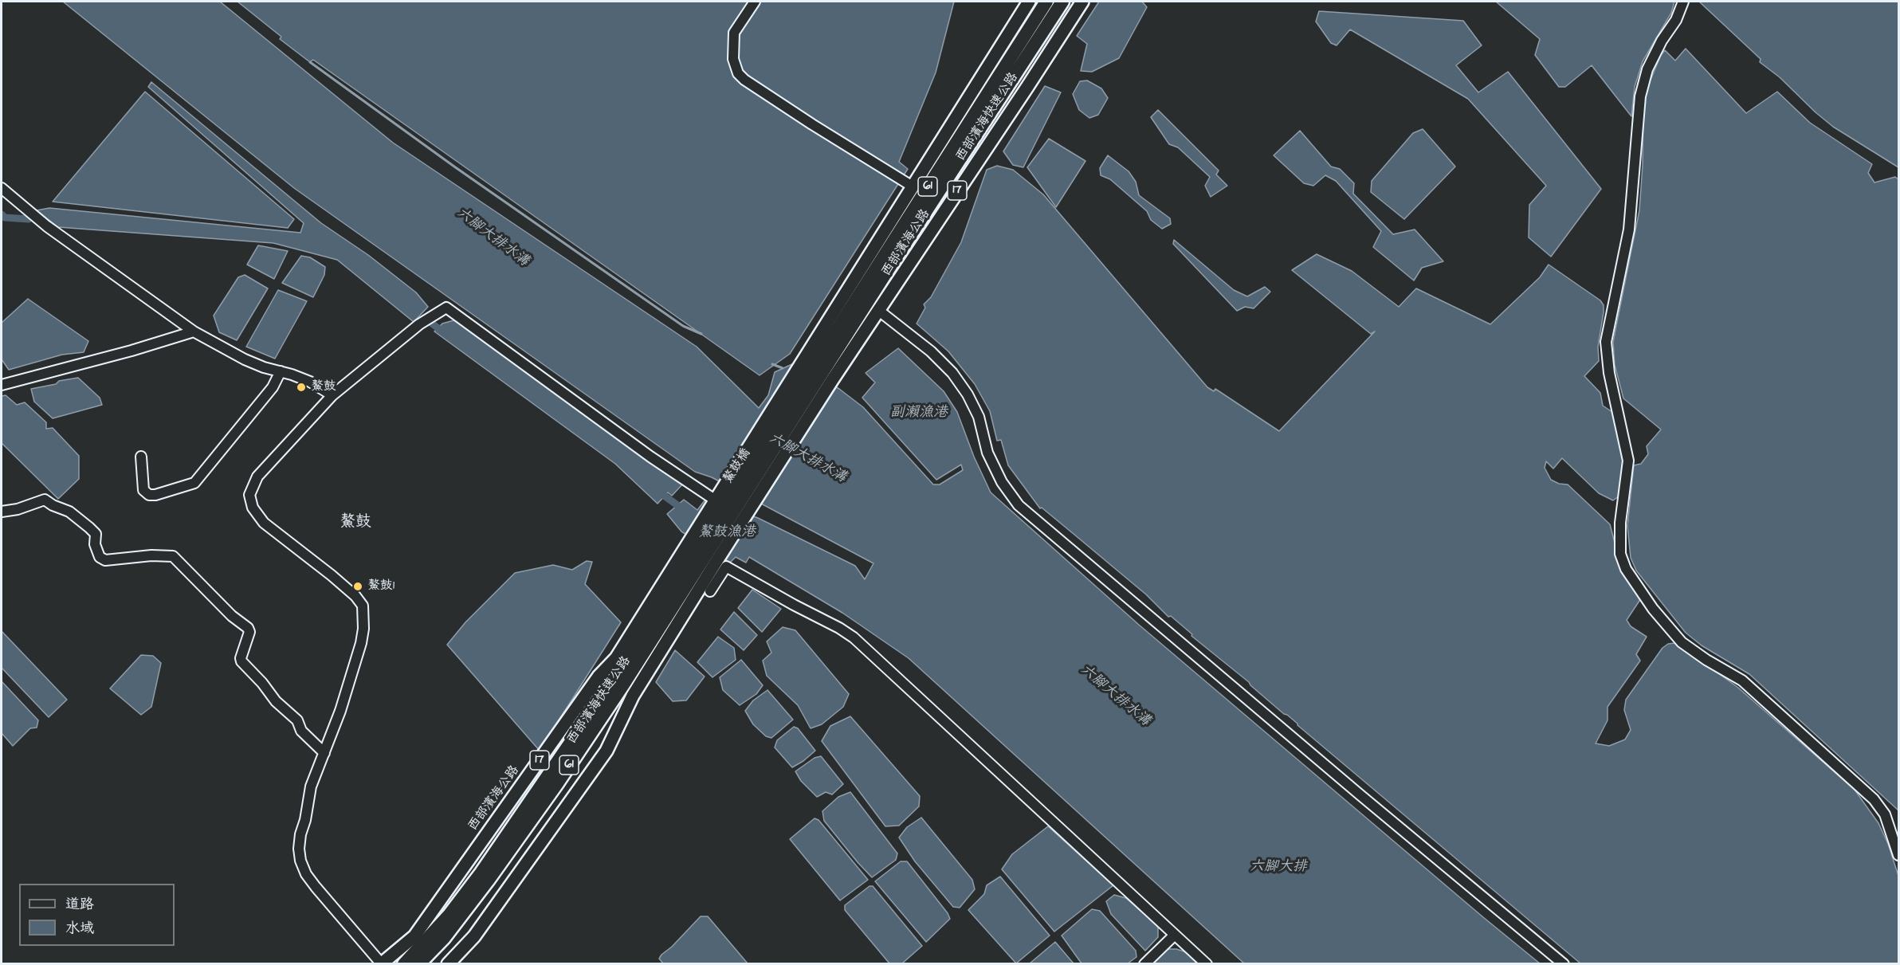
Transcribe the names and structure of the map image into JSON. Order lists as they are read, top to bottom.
{
  "streets": {
    "highway": ["西部濱海快速公路", "61", "鰲鼓橋"],
    "main road": ["17", "西部濱海公路"]
  },
  "crossings": [
    ["西部濱海快速公路", "17"],
    ["西部濱海快速公路", "西部濱海公路"],
    ["西部濱海快速公路", "鰲鼓橋"],
    ["17", "西部濱海公路"],
    ["17", "鰲鼓橋"],
    ["西部濱海公路", "鰲鼓橋"]
  ],
  "districts": ["鰲鼓"],
  "water": [
    "六腳大排水溝",
    "副瀨漁港",
    "鰲鼓漁港",
    "六腳大排"
  ],
  "places": ["鰲鼓", "鰲鼓1"],
  "legend": ["道路", "水域"]
}
